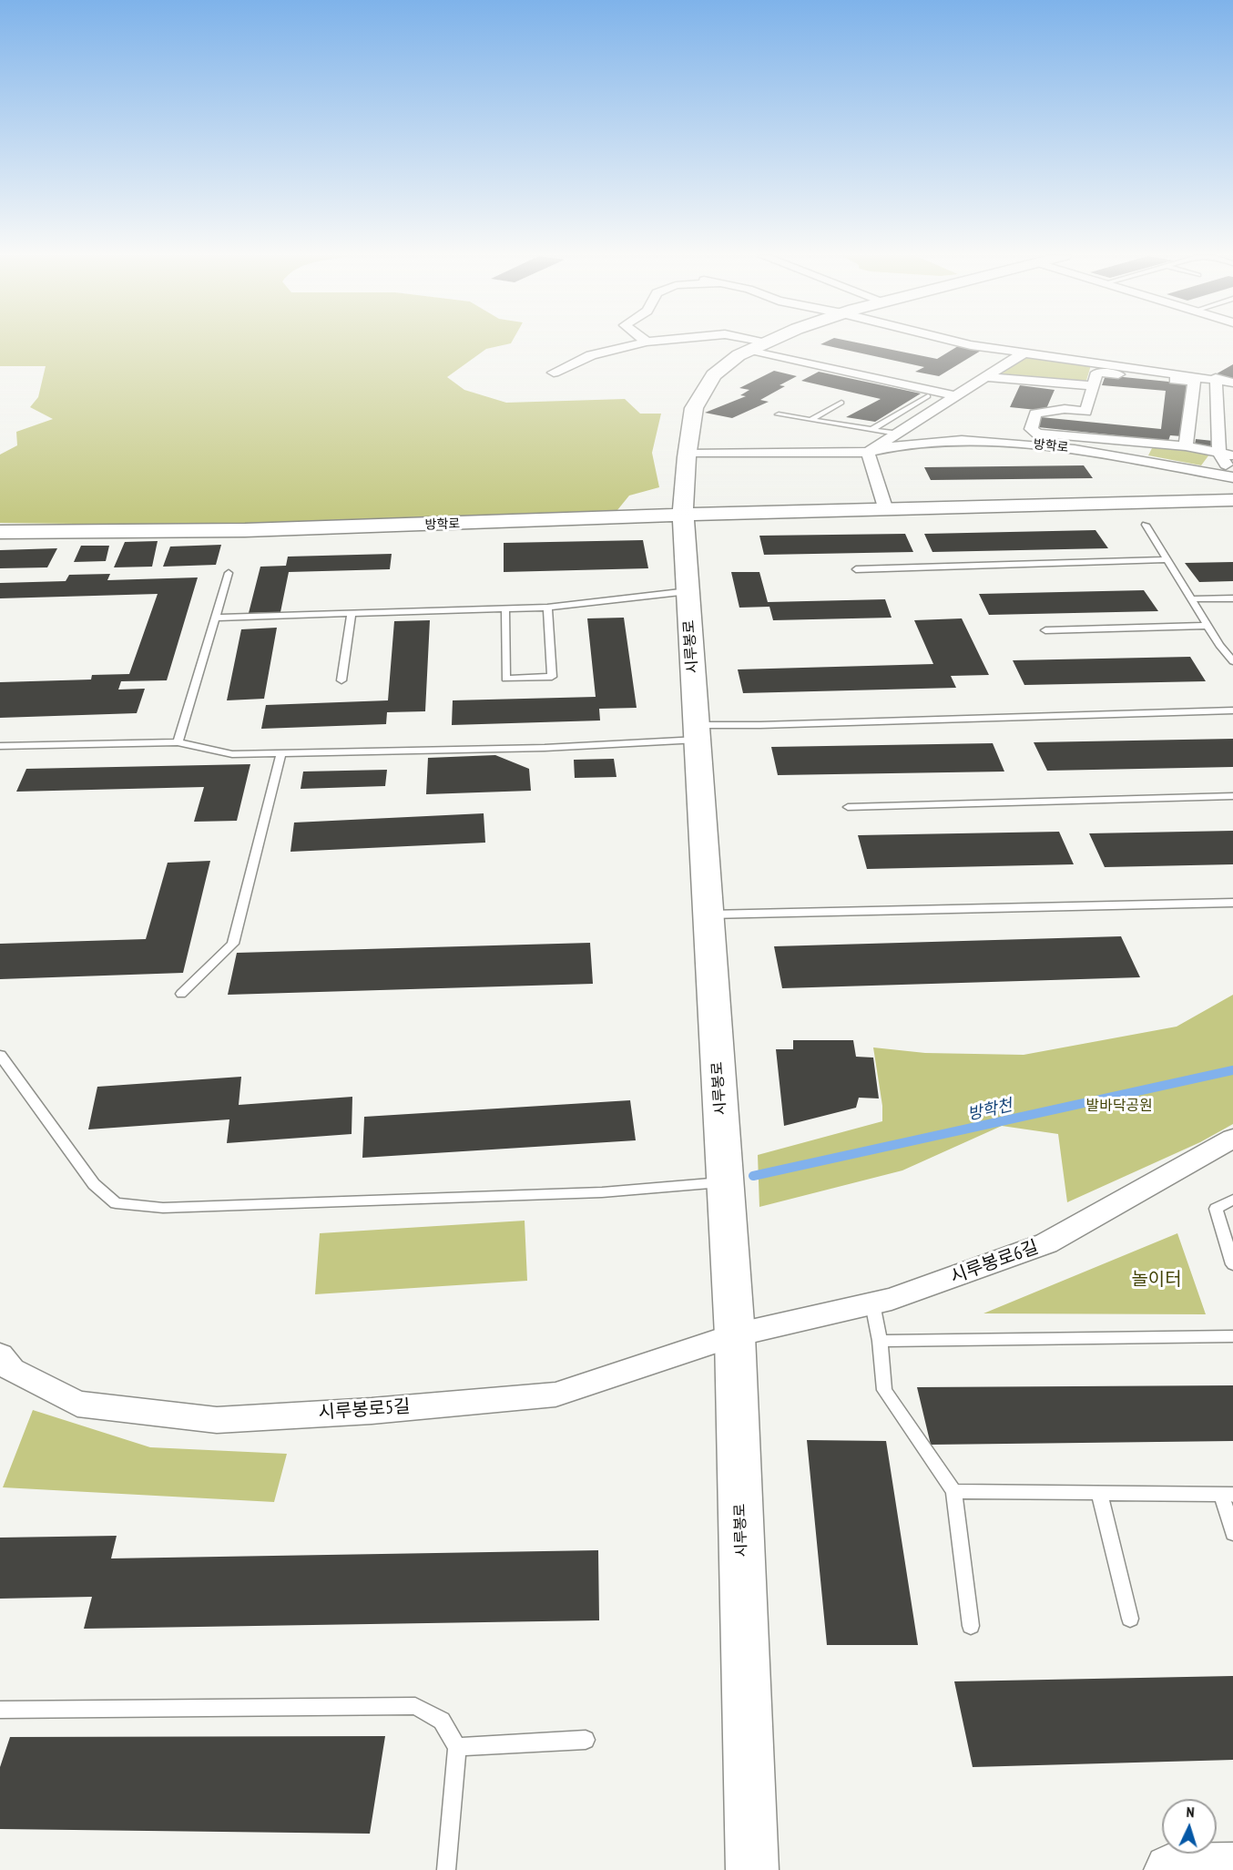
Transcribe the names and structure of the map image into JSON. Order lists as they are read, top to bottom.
{
  "streets": {
    "street": [
      "방학로",
      "시루봉로",
      "시루봉로6길",
      "시루봉로5길"
    ]
  },
  "crossings": [
    ["방학로", "시루봉로"],
    ["시루봉로", "시루봉로6길"],
    ["시루봉로", "시루봉로5길"],
    ["시루봉로6길", "시루봉로5길"]
  ],
  "water": ["방학천"],
  "parks": ["발바닥공원", "놀이터"],
  "north": "top"
}
